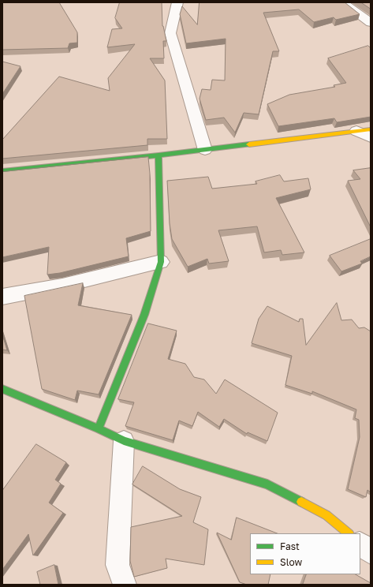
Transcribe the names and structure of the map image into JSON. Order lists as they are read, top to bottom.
{
  "legend": ["Fast", "Slow"]
}
